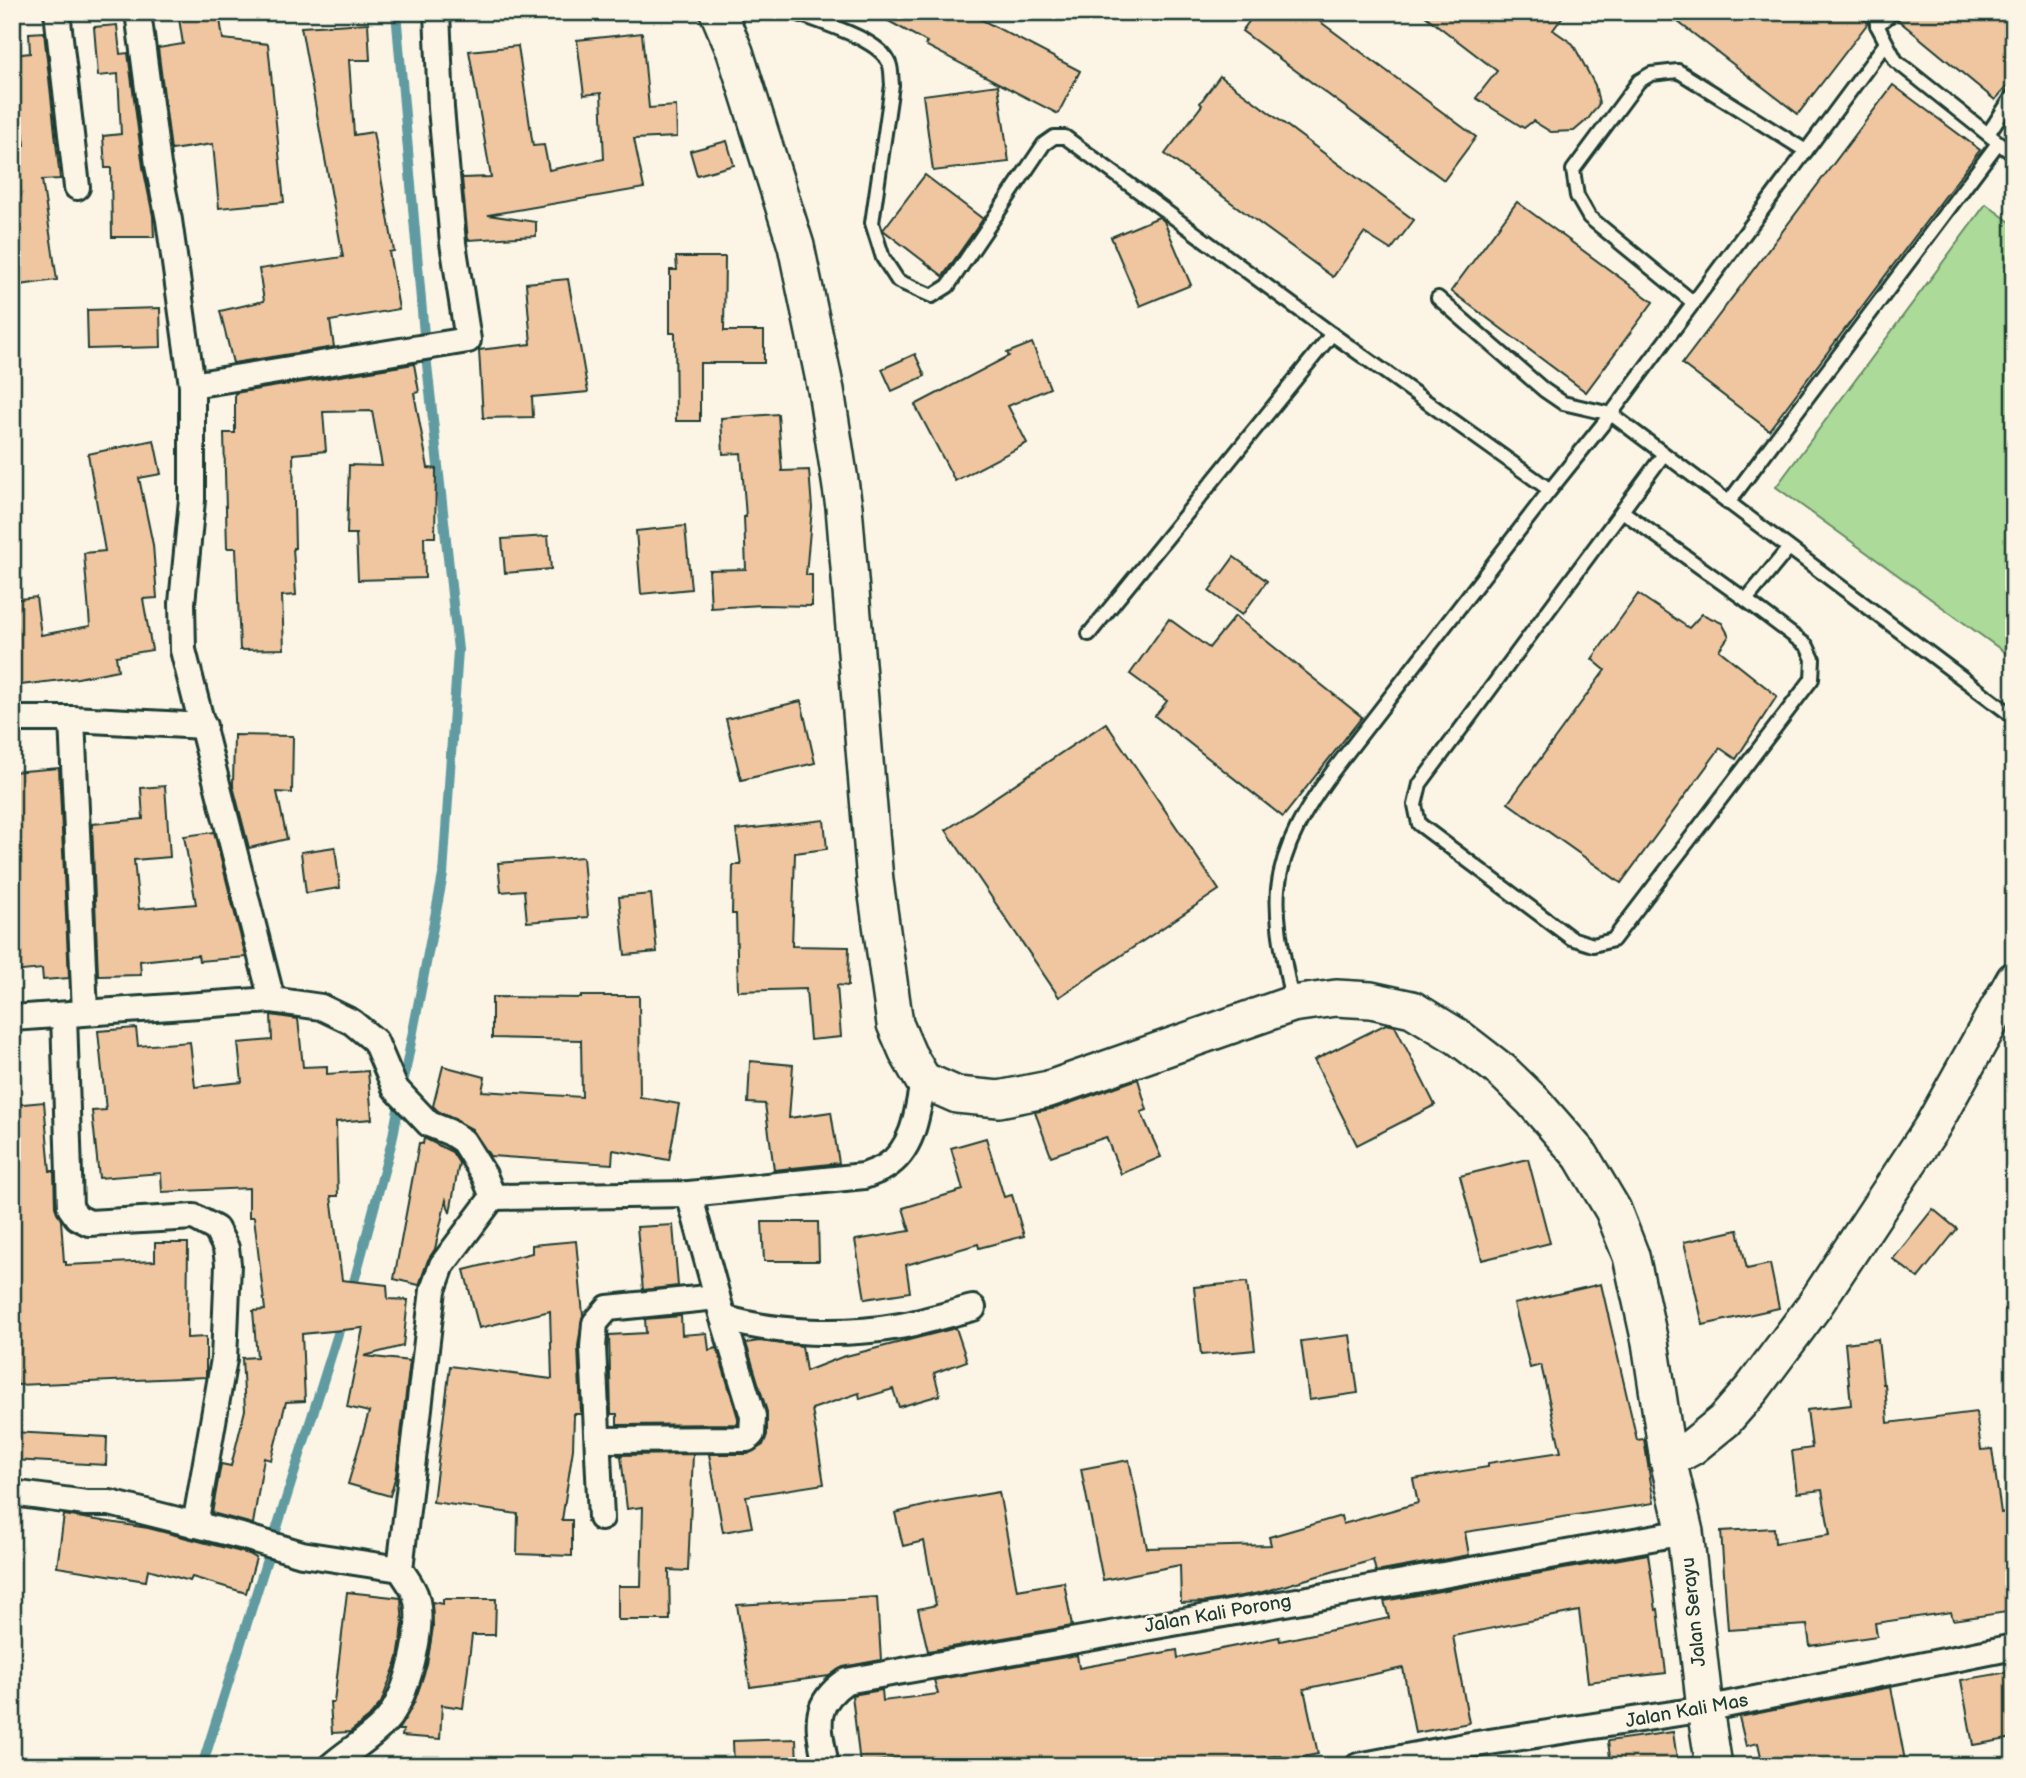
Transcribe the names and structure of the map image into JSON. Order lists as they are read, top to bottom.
{
  "streets": {
    "street": ["Jalan Serayu", "Jalan Kali Porong", "Jalan Kali Mas"]
  },
  "crossings": [
    ["Jalan Serayu", "Jalan Kali Porong"],
    ["Jalan Serayu", "Jalan Kali Mas"]
  ]
}
